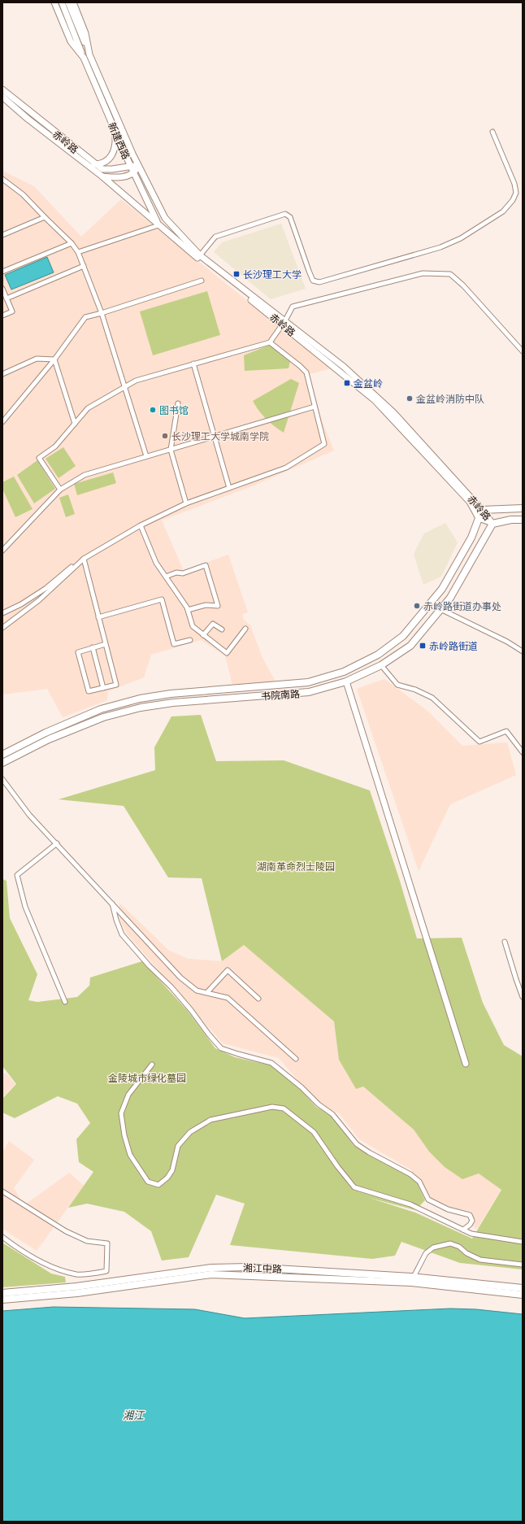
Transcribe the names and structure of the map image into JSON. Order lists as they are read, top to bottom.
{
  "streets": {
    "main road": [
      "新建西路",
      "赤岭路",
      "书院南路",
      "湘江中路"
    ]
  },
  "crossings": [
    ["新建西路", "赤岭路"],
    ["赤岭路", "书院南路"]
  ],
  "water": ["湘江"],
  "parks": ["湖南革命烈士陵园", "金陵城市绿化墓园"],
  "places": {
    "transit": ["长沙理工大学", "金盆岭", "赤岭路街道"],
    "other": [
      "金盆岭消防中队",
      "图书馆",
      "长沙理工大学城南学院",
      "赤岭路街道办事处"
    ]
  }
}
